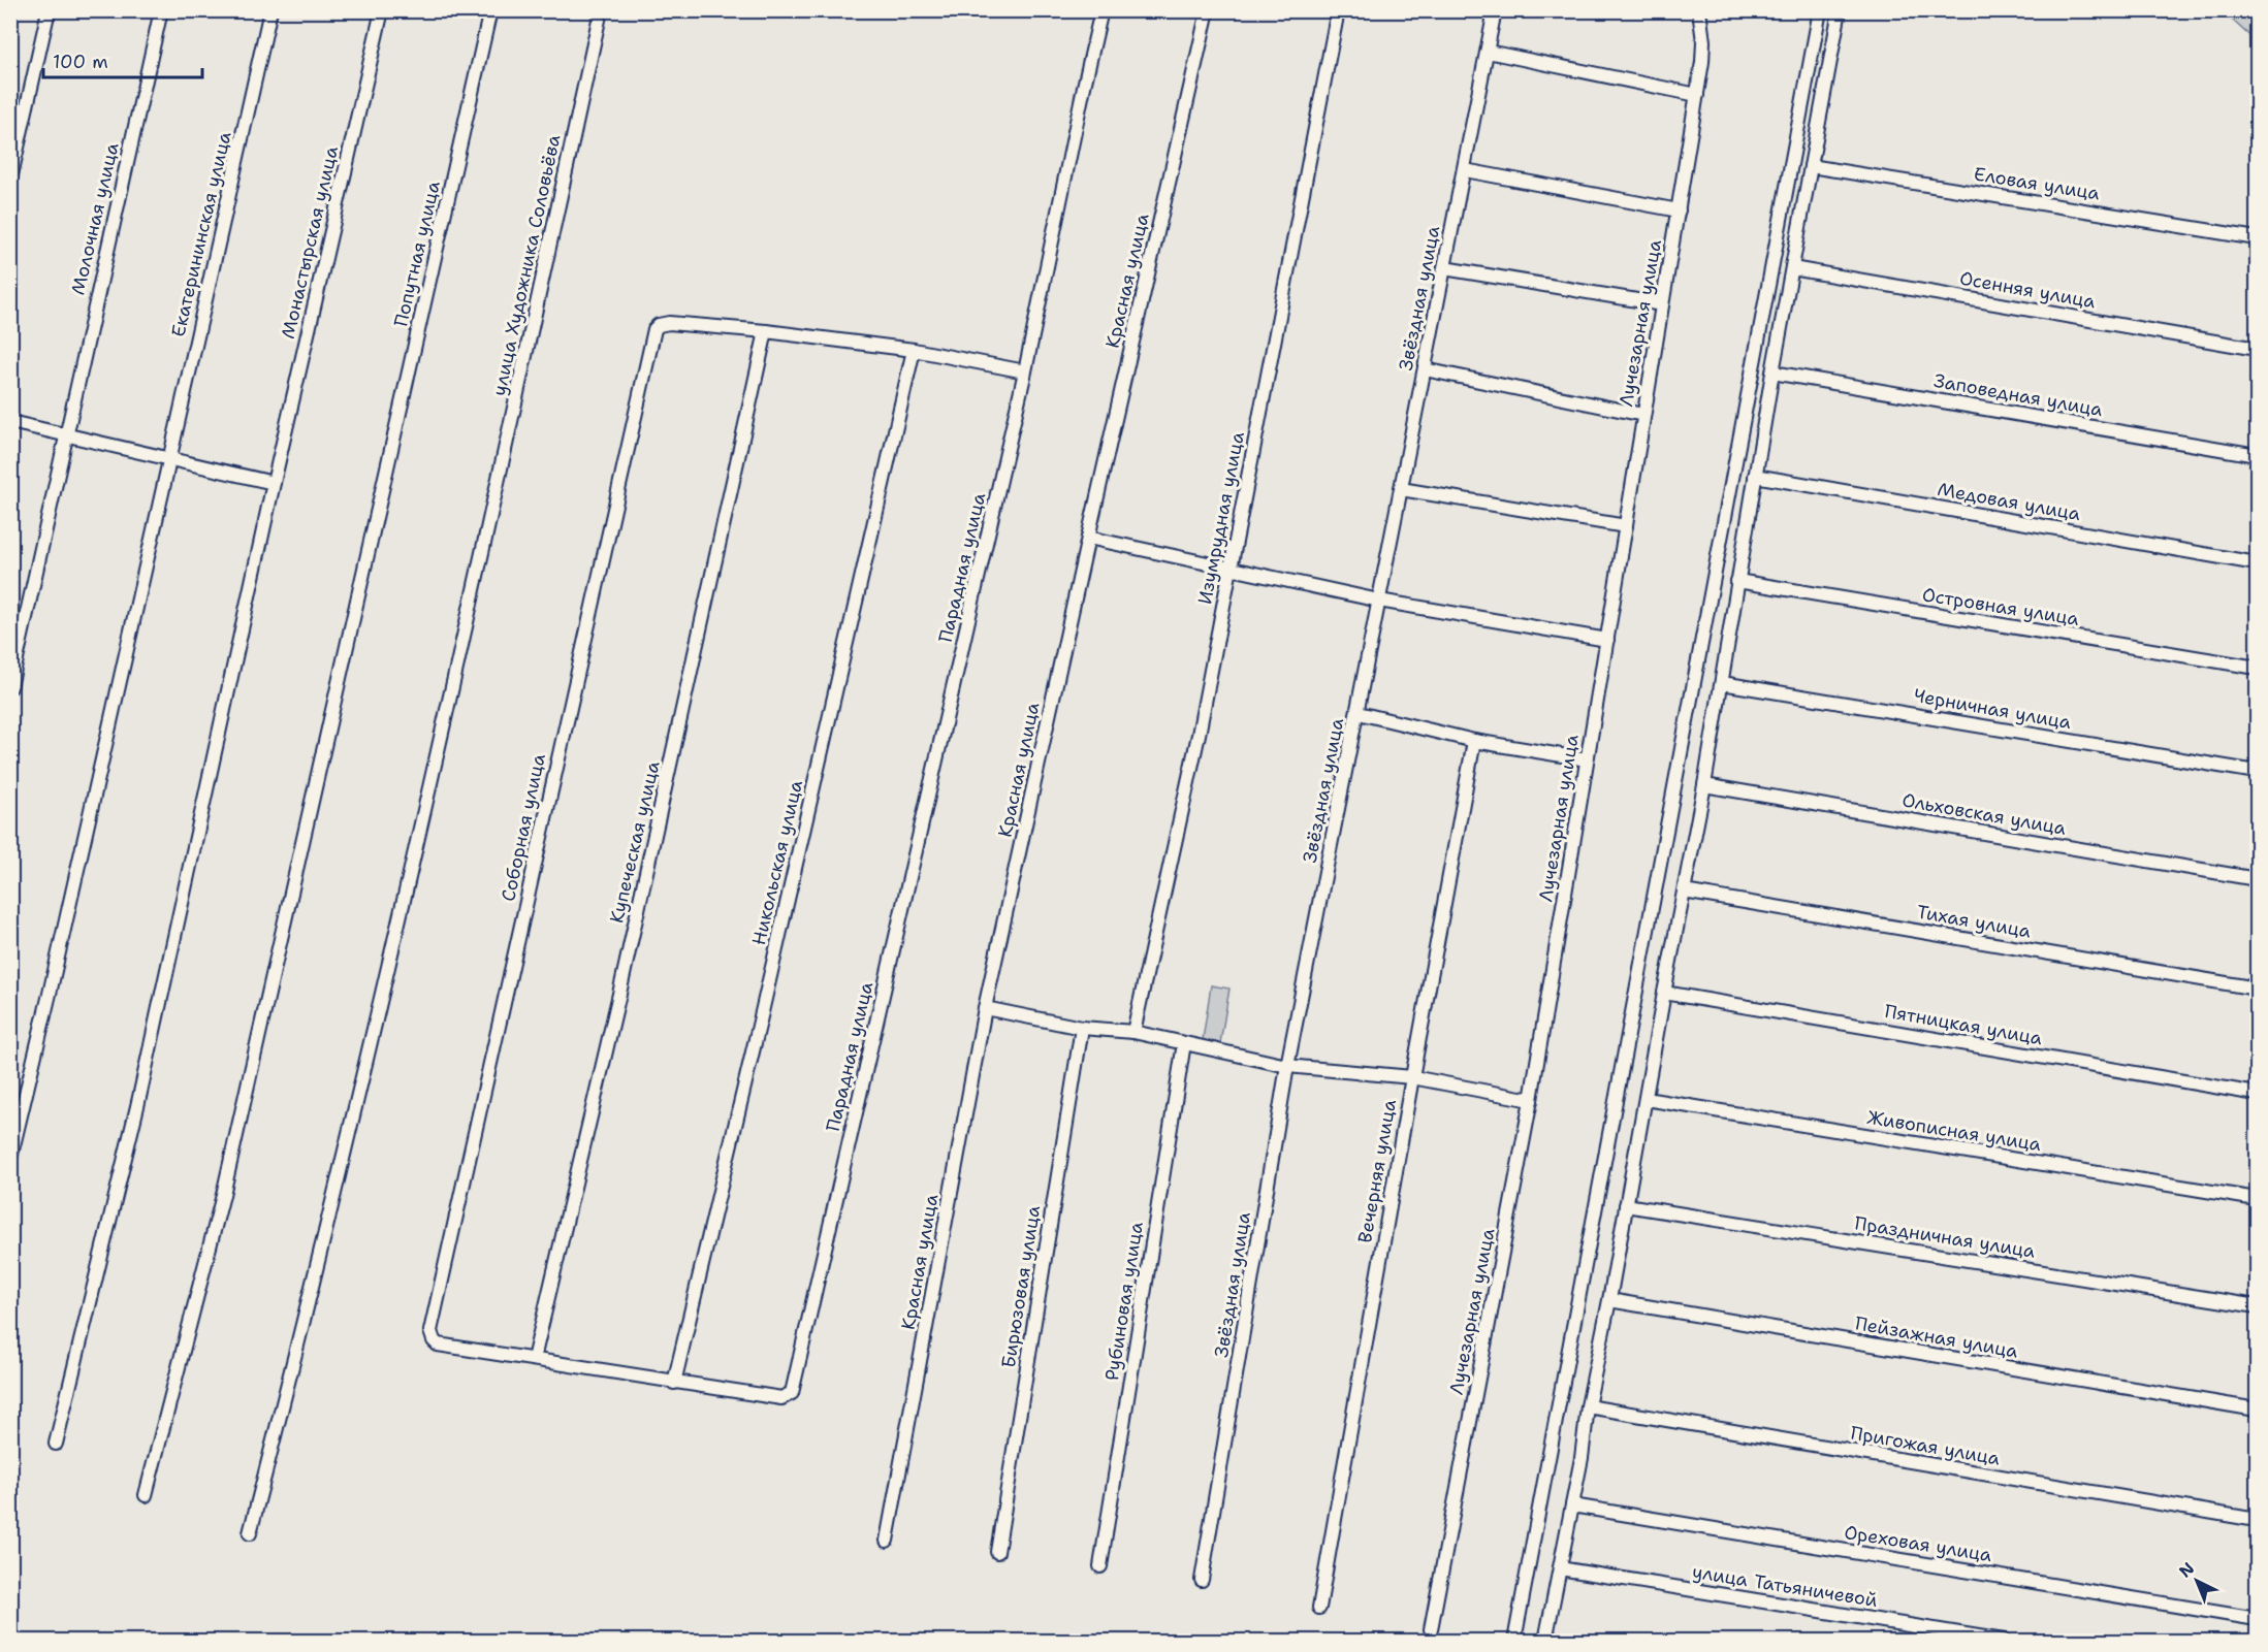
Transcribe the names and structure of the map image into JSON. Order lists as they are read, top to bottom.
{
  "streets": {
    "street": [
      "Еловая улица",
      "Молочная улица",
      "Екатерининская улица",
      "Монастырская улица",
      "Попутная улица",
      "улица Художника Соловьёва",
      "Красная улица",
      "Осенняя улица",
      "Звёздная улица",
      "Лучезарная улица",
      "Заповедная улица",
      "Медовая улица",
      "Изумрудная улица",
      "Парадная улица",
      "Островная улица",
      "Черничная улица",
      "Ольховская улица",
      "Соборная улица",
      "Купеческая улица",
      "Никольская улица",
      "Тихая улица",
      "Пятницкая улица",
      "Живописная улица",
      "Вечерняя улица",
      "Праздничная улица",
      "Бирюзовая улица",
      "Рубиновая улица",
      "Пейзажная улица",
      "Пригожая улица",
      "Ореховая улица",
      "улица Татьяничевой"
    ]
  },
  "crossings": [
    ["Парадная улица", "Соборная улица"],
    ["Парадная улица", "Купеческая улица"],
    ["Парадная улица", "Никольская улица"],
    ["Соборная улица", "Купеческая улица"]
  ],
  "scale_bar": "100 m",
  "north": "top left"
}
